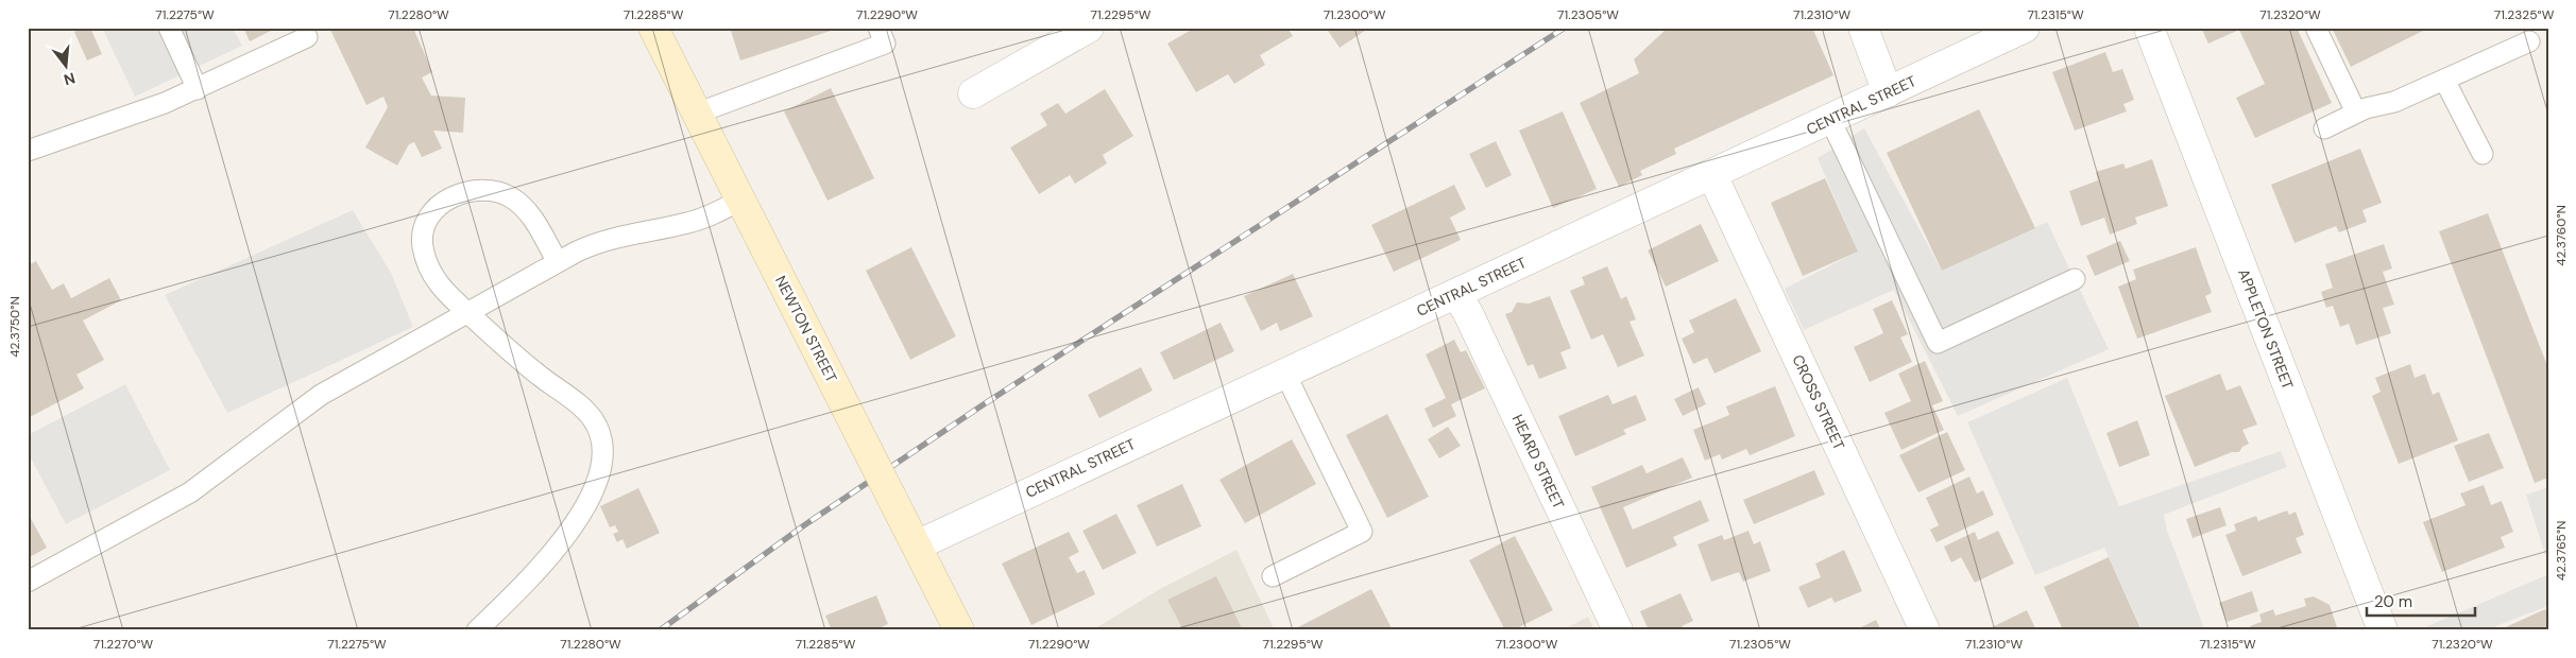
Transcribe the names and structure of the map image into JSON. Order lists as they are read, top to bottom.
{
  "streets": {
    "main road": ["NEWTON STREET"],
    "street": [
      "CENTRAL STREET",
      "APPLETON STREET",
      "CROSS STREET",
      "HEARD STREET"
    ]
  },
  "crossings": [
    ["CENTRAL STREET", "NEWTON STREET"],
    ["CENTRAL STREET", "CROSS STREET"],
    ["CENTRAL STREET", "HEARD STREET"]
  ],
  "scale_bar": "20 m",
  "north": "bottom",
  "coordinates": [
    "71.2275°W",
    "71.2280°W",
    "71.2285°W",
    "71.2290°W",
    "71.2295°W",
    "71.2300°W",
    "71.2305°W",
    "71.2310°W",
    "71.2315°W",
    "71.2320°W",
    "71.2325°W",
    "42.3760°N",
    "42.3750°N",
    "42.3765°N",
    "71.2270°W"
  ]
}
